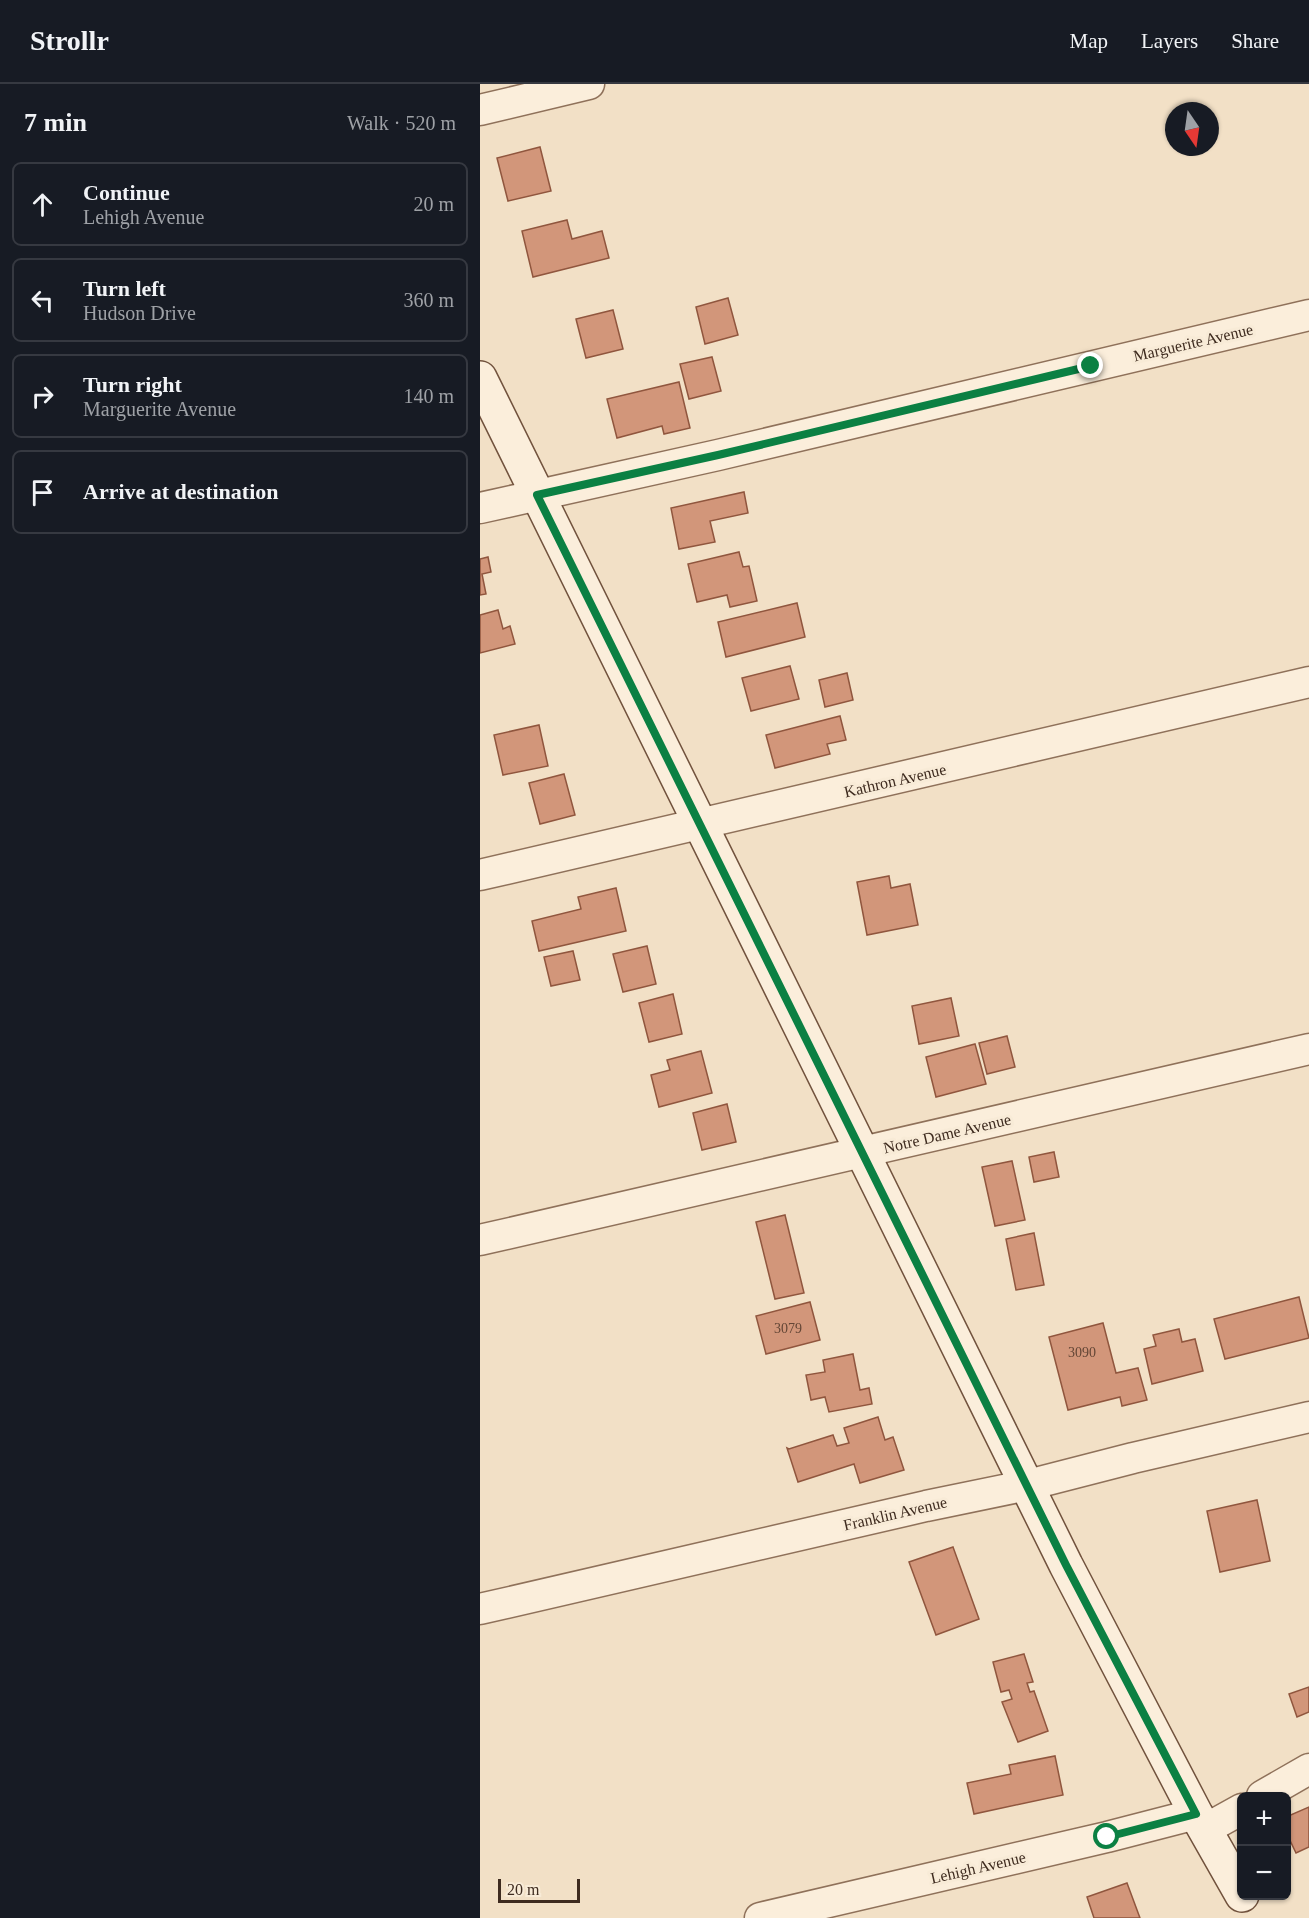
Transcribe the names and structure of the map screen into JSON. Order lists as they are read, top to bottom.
{
  "streets": {
    "street": [
      "Marguerite Avenue",
      "Kathron Avenue",
      "Notre Dame Avenue",
      "Franklin Avenue",
      "Lehigh Avenue"
    ]
  },
  "house_numbers": ["3079", "3090"],
  "scale_bar": "20 m",
  "north": "bottom",
  "page": {
    "header": "Strollr",
    "nav": ["Map", "Layers", "Share"],
    "heading": ["7 min", "Walk · 520 m"],
    "list": [
      ["Continue", "Lehigh Avenue", "20 m"],
      ["Turn left", "Hudson Drive", "360 m"],
      ["Turn right", "Marguerite Avenue", "140 m"],
      "Arrive at destination"
    ],
    "map_buttons": ["+", "−"],
    "scale": "20 m"
  }
}
